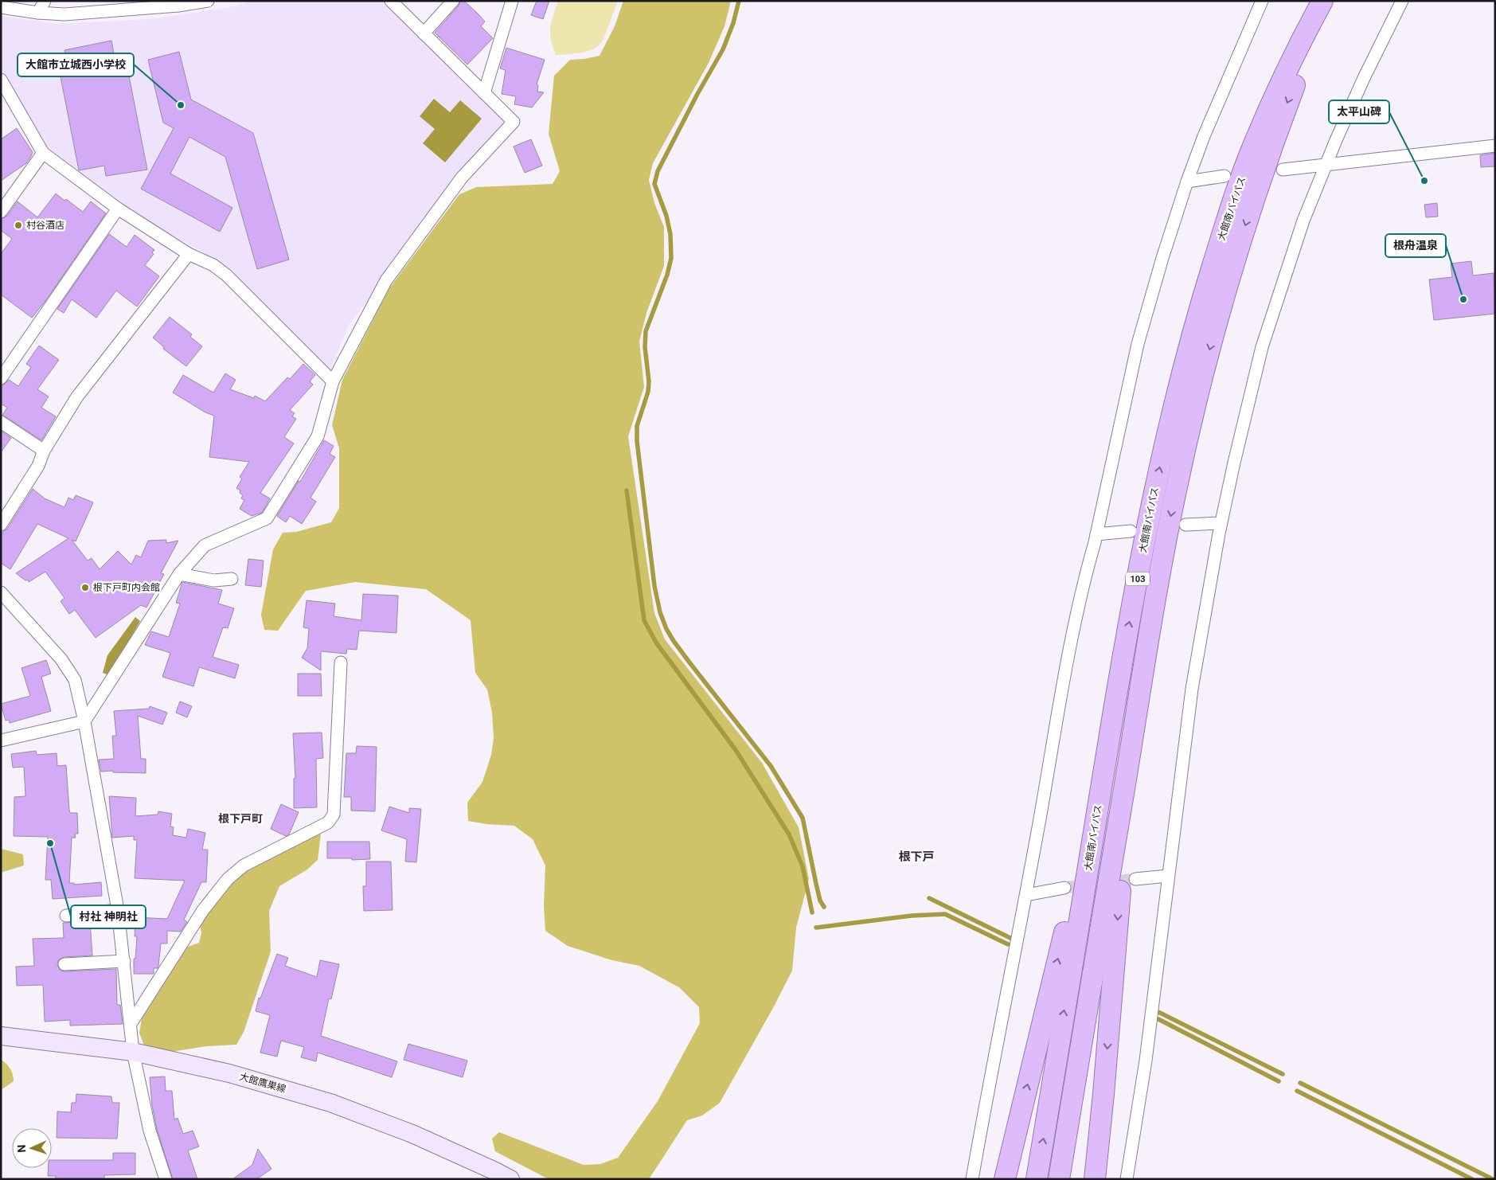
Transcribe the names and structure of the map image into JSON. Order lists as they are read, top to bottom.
{
  "streets": {
    "highway": ["大館南バイパス", "103"],
    "main road": ["大館鷹巣線"]
  },
  "districts": ["根下戸町", "根下戸"],
  "places": [
    "大館市立城西小学校",
    "太平山碑",
    "村谷酒店",
    "根舟温泉",
    "根下戸町内会館",
    "村社 神明社"
  ],
  "north": "left"
}
